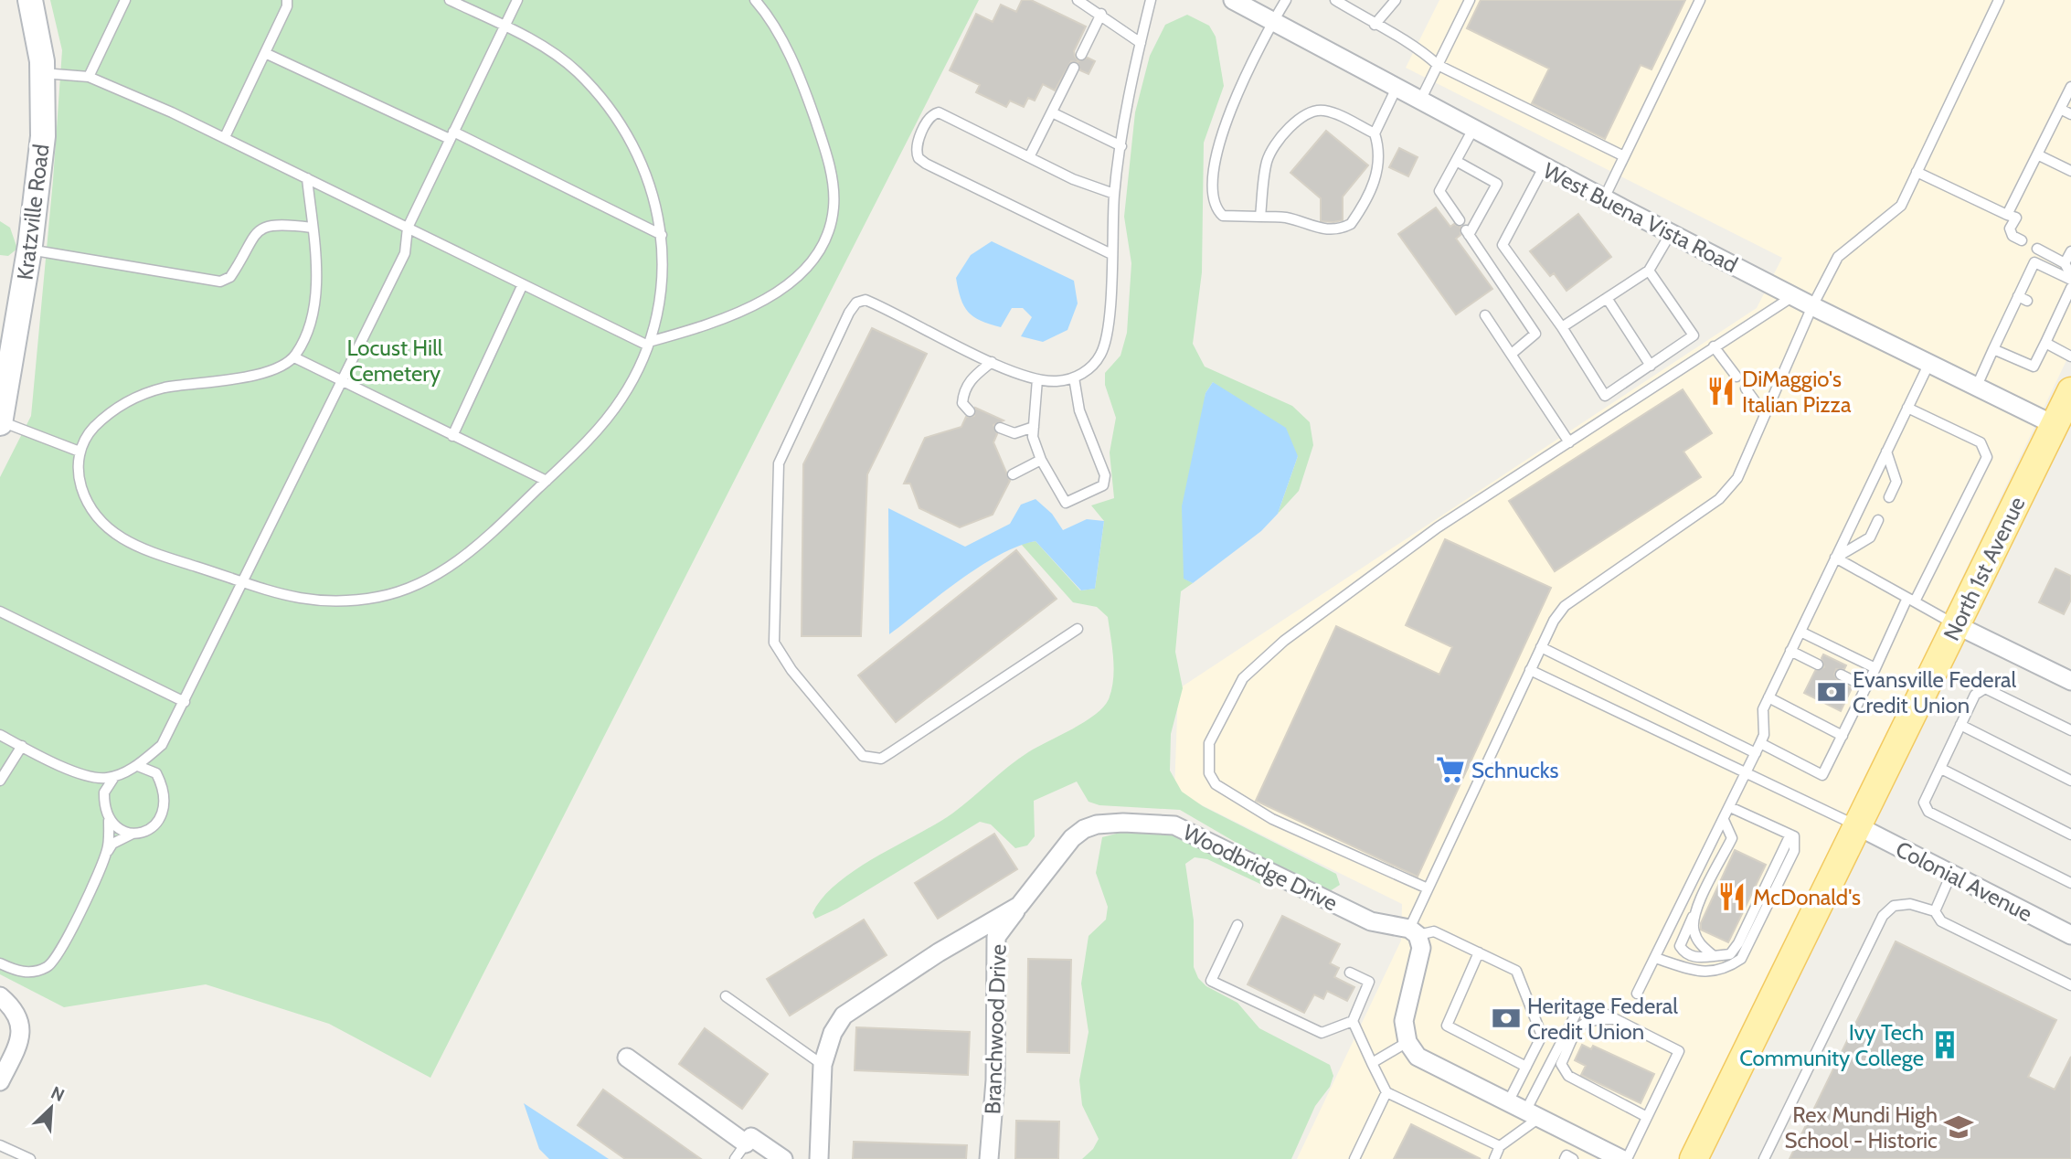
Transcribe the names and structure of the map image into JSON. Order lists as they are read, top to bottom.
{
  "streets": {
    "main road": ["Kratzville Road", "North 1st Avenue"],
    "street": [
      "West Buena Vista Road",
      "Woodbridge Drive",
      "Colonial Avenue",
      "Branchwood Drive"
    ]
  },
  "crossings": [
    ["West Buena Vista Road", "North 1st Avenue"],
    ["North 1st Avenue", "Colonial Avenue"],
    ["Woodbridge Drive", "Branchwood Drive"]
  ],
  "parks": ["Locust Hill Cemetery"],
  "places": {
    "restaurant": ["DiMaggio's Italian Pizza", "McDonald's"],
    "bank": ["Evansville Federal Credit Union", "Heritage Federal Credit Union"],
    "supermarket": ["Schnucks"],
    "building": ["Ivy Tech Community College"],
    "school or university": ["Rex Mundi High School - Historic"]
  },
  "north": "top right"
}
